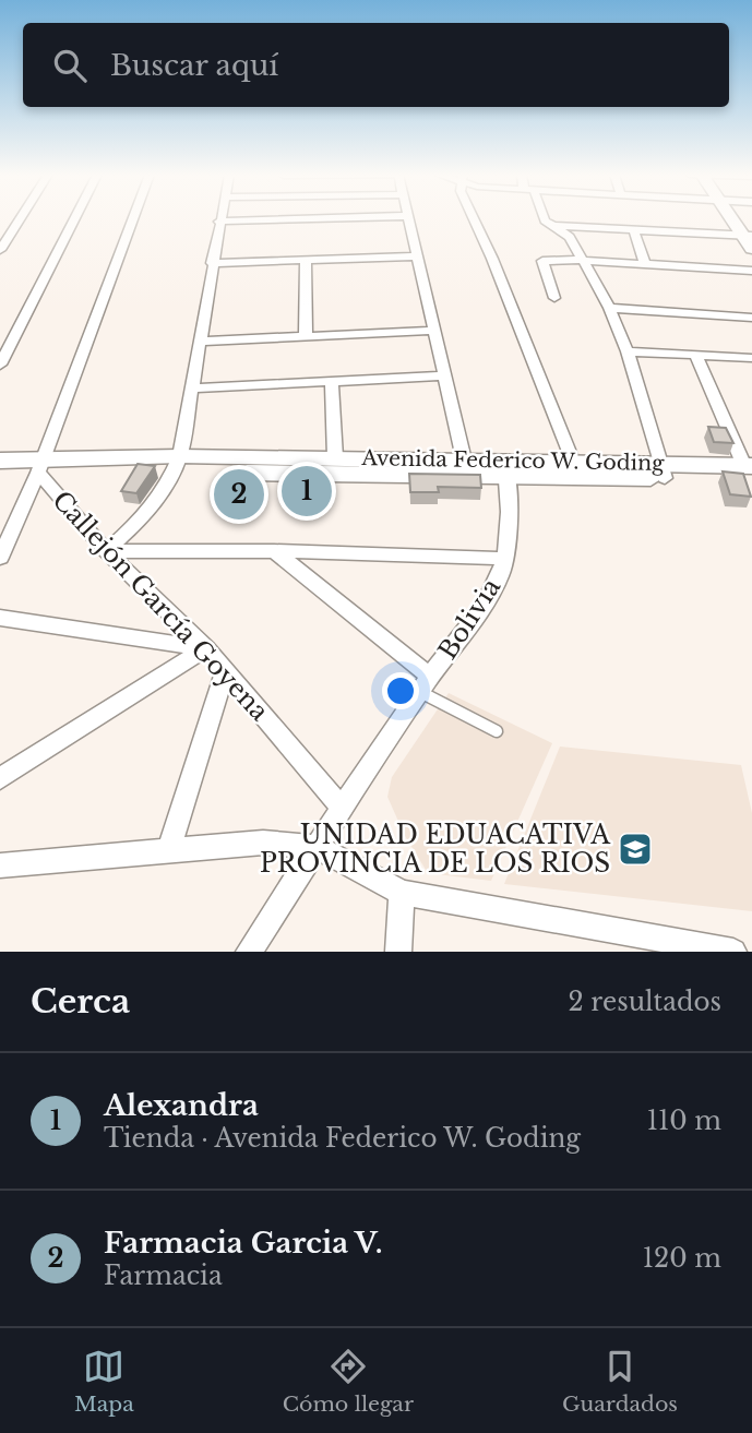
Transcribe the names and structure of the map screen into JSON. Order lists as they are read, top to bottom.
{
  "streets": {
    "street": ["Avenida Federico W. Goding", "Callejón García Goyena", "Bolivia"]
  },
  "crossings": [
    ["Avenida Federico W. Goding", "Callejón García Goyena"],
    ["Avenida Federico W. Goding", "Bolivia"],
    ["Callejón García Goyena", "Bolivia"]
  ],
  "places": {
    "school or university": ["UNIDAD EDUACATIVA PROVINCIA DE LOS RIOS"]
  },
  "page": {
    "search": "Buscar aquí",
    "pins": ["1", "2"],
    "heading": ["Cerca", "2 resultados"],
    "list": [
      {
        "mark": "1",
        "name": "Alexandra",
        "note": "Tienda · Avenida Federico W. Goding",
        "value": "110 m"
      },
      {
        "mark": "2",
        "name": "Farmacia Garcia V.",
        "note": "Farmacia",
        "value": "120 m"
      }
    ],
    "nav": ["Mapa", "Cómo llegar", "Guardados"]
  }
}
